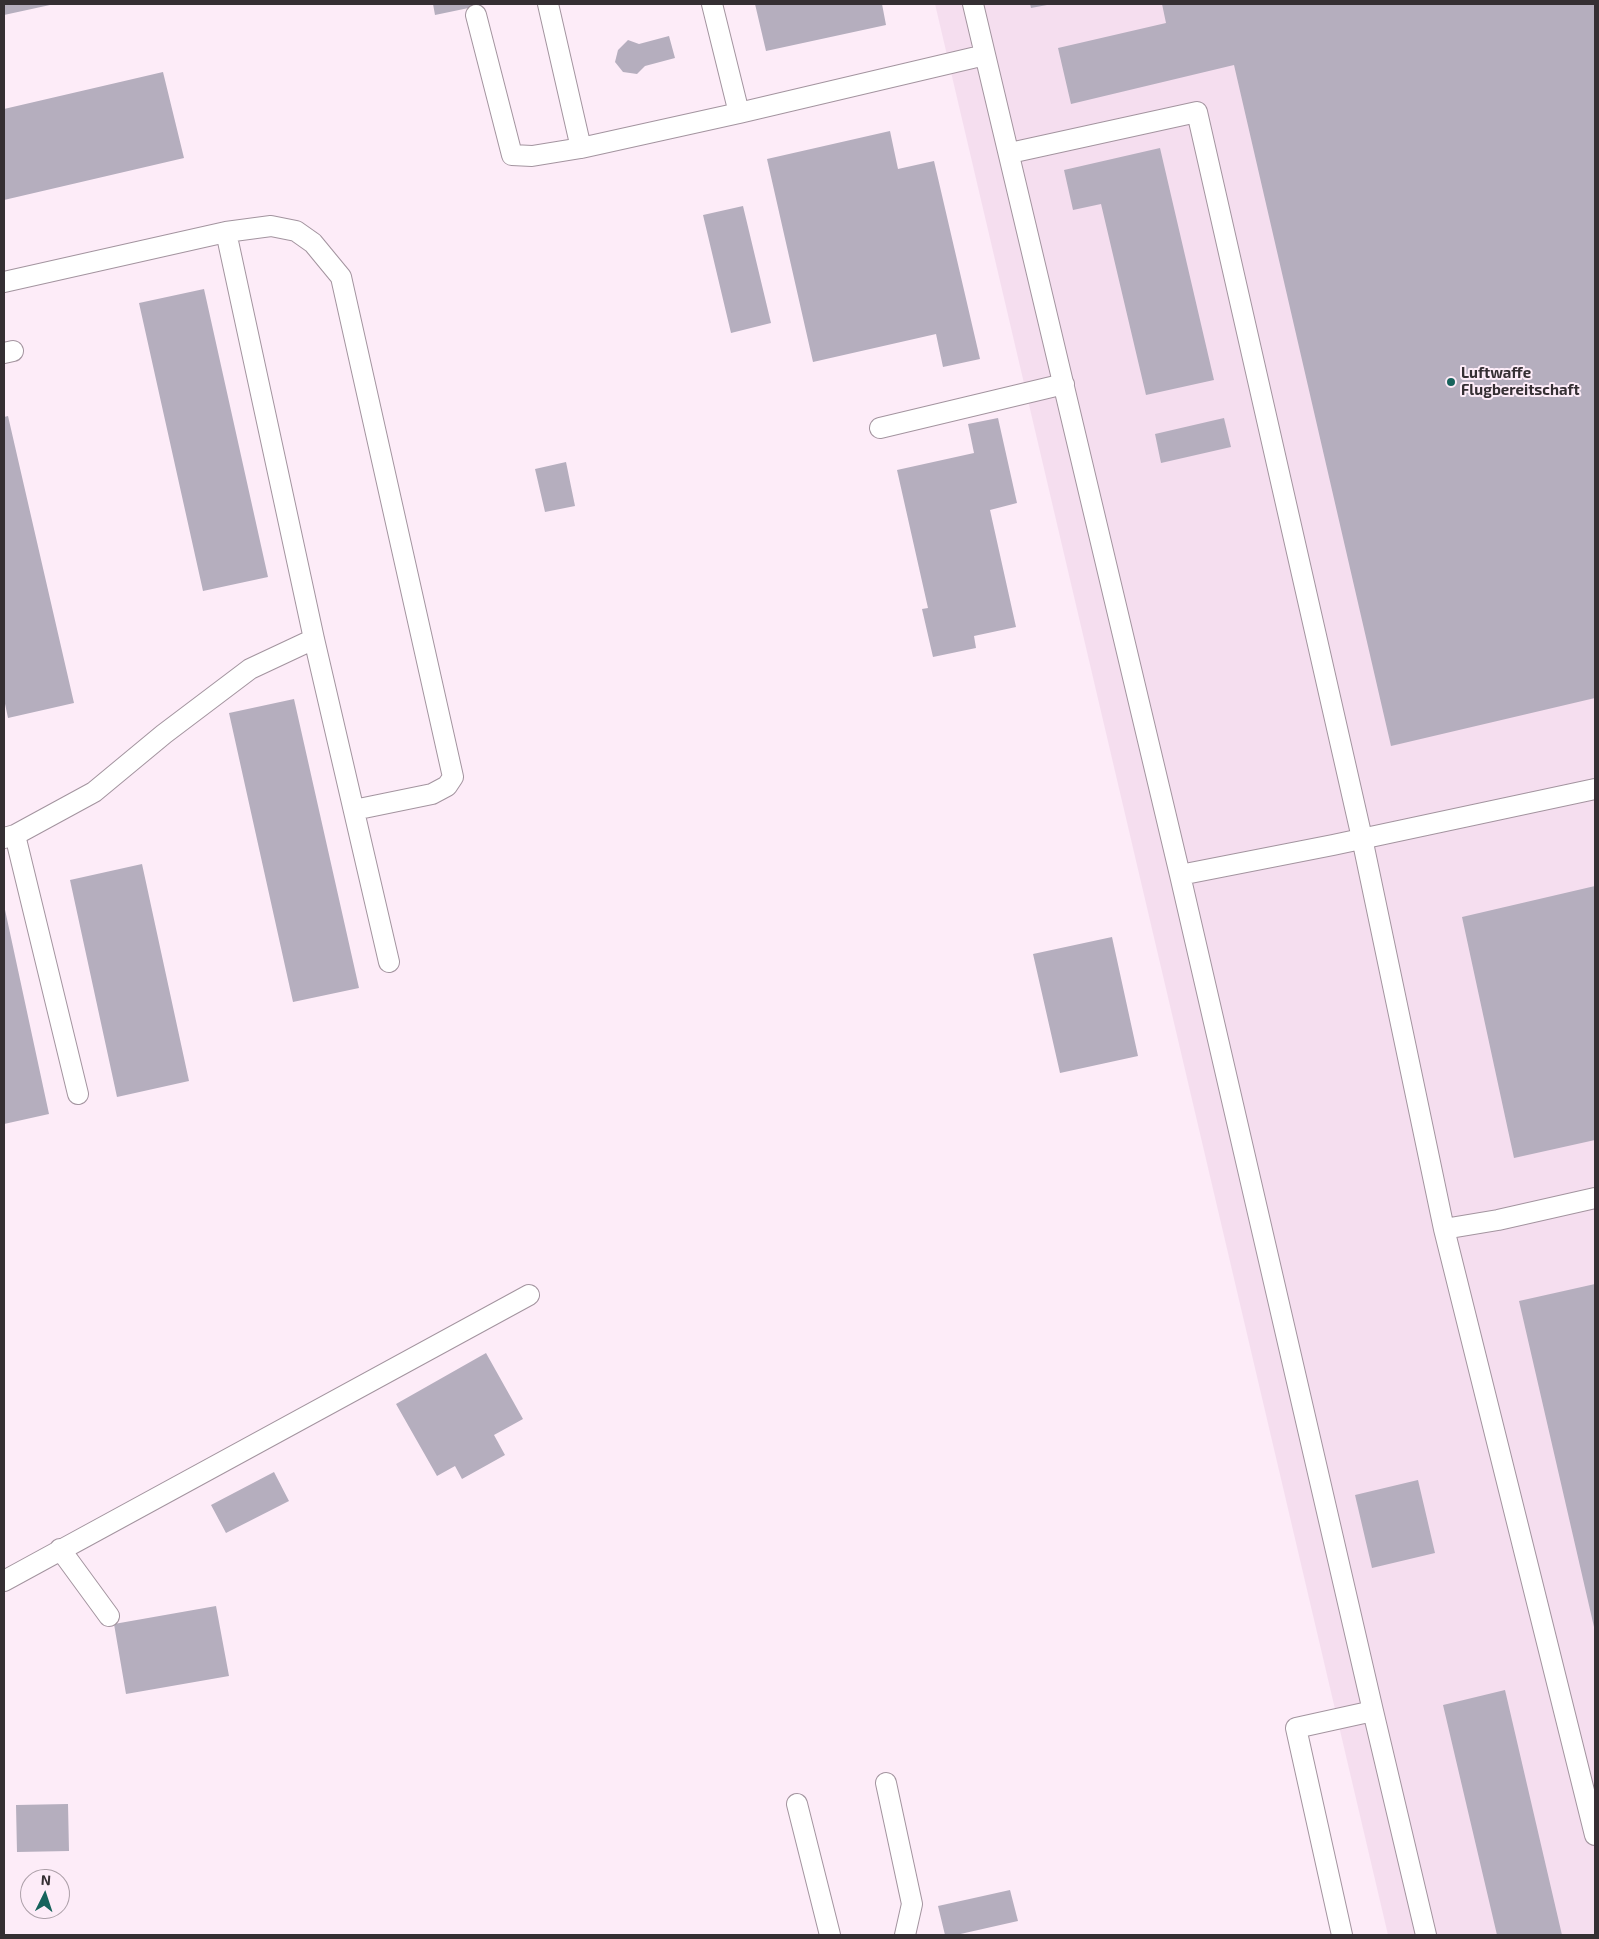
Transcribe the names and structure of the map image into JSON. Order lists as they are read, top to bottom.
{
  "places": ["Luftwaffe Flugbereitschaft"],
  "north": "top"
}
